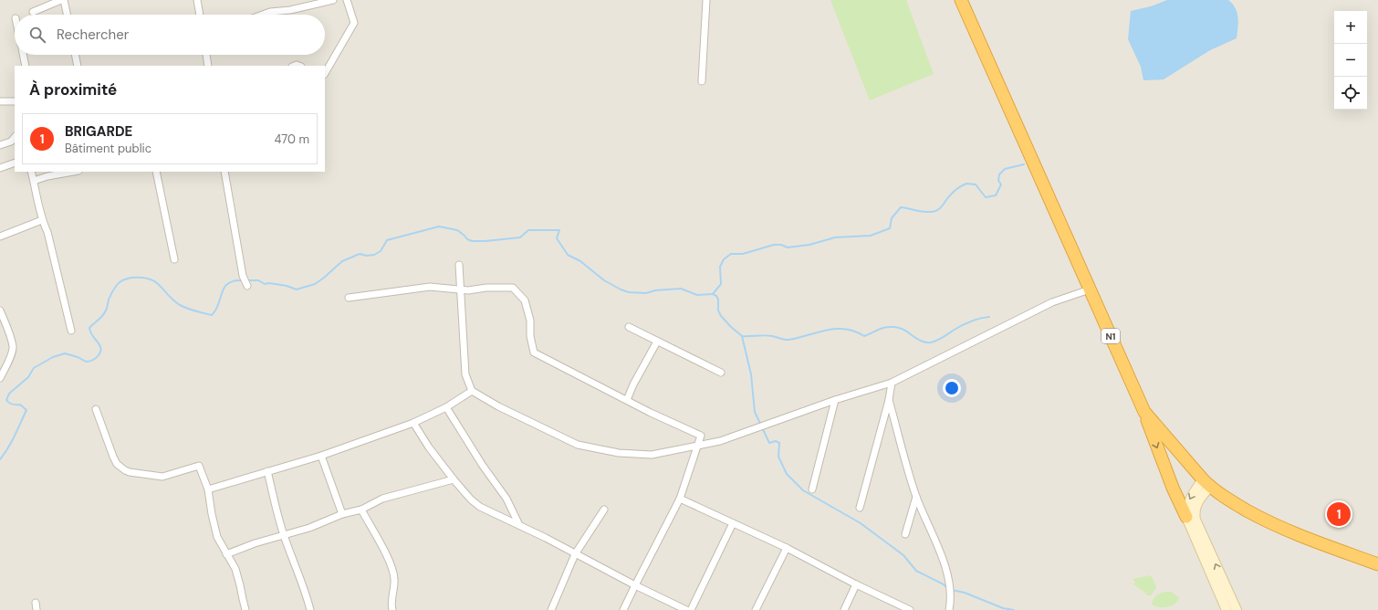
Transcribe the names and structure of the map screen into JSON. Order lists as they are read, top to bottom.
{
  "streets": {
    "highway": ["N1"]
  },
  "page": {
    "map_buttons": ["+", "−"],
    "search": "Rechercher",
    "heading": "À proximité",
    "list": [
      {
        "mark": "1",
        "name": "BRIGARDE",
        "note": "Bâtiment public",
        "value": "470 m"
      }
    ],
    "pins": "1"
  }
}
